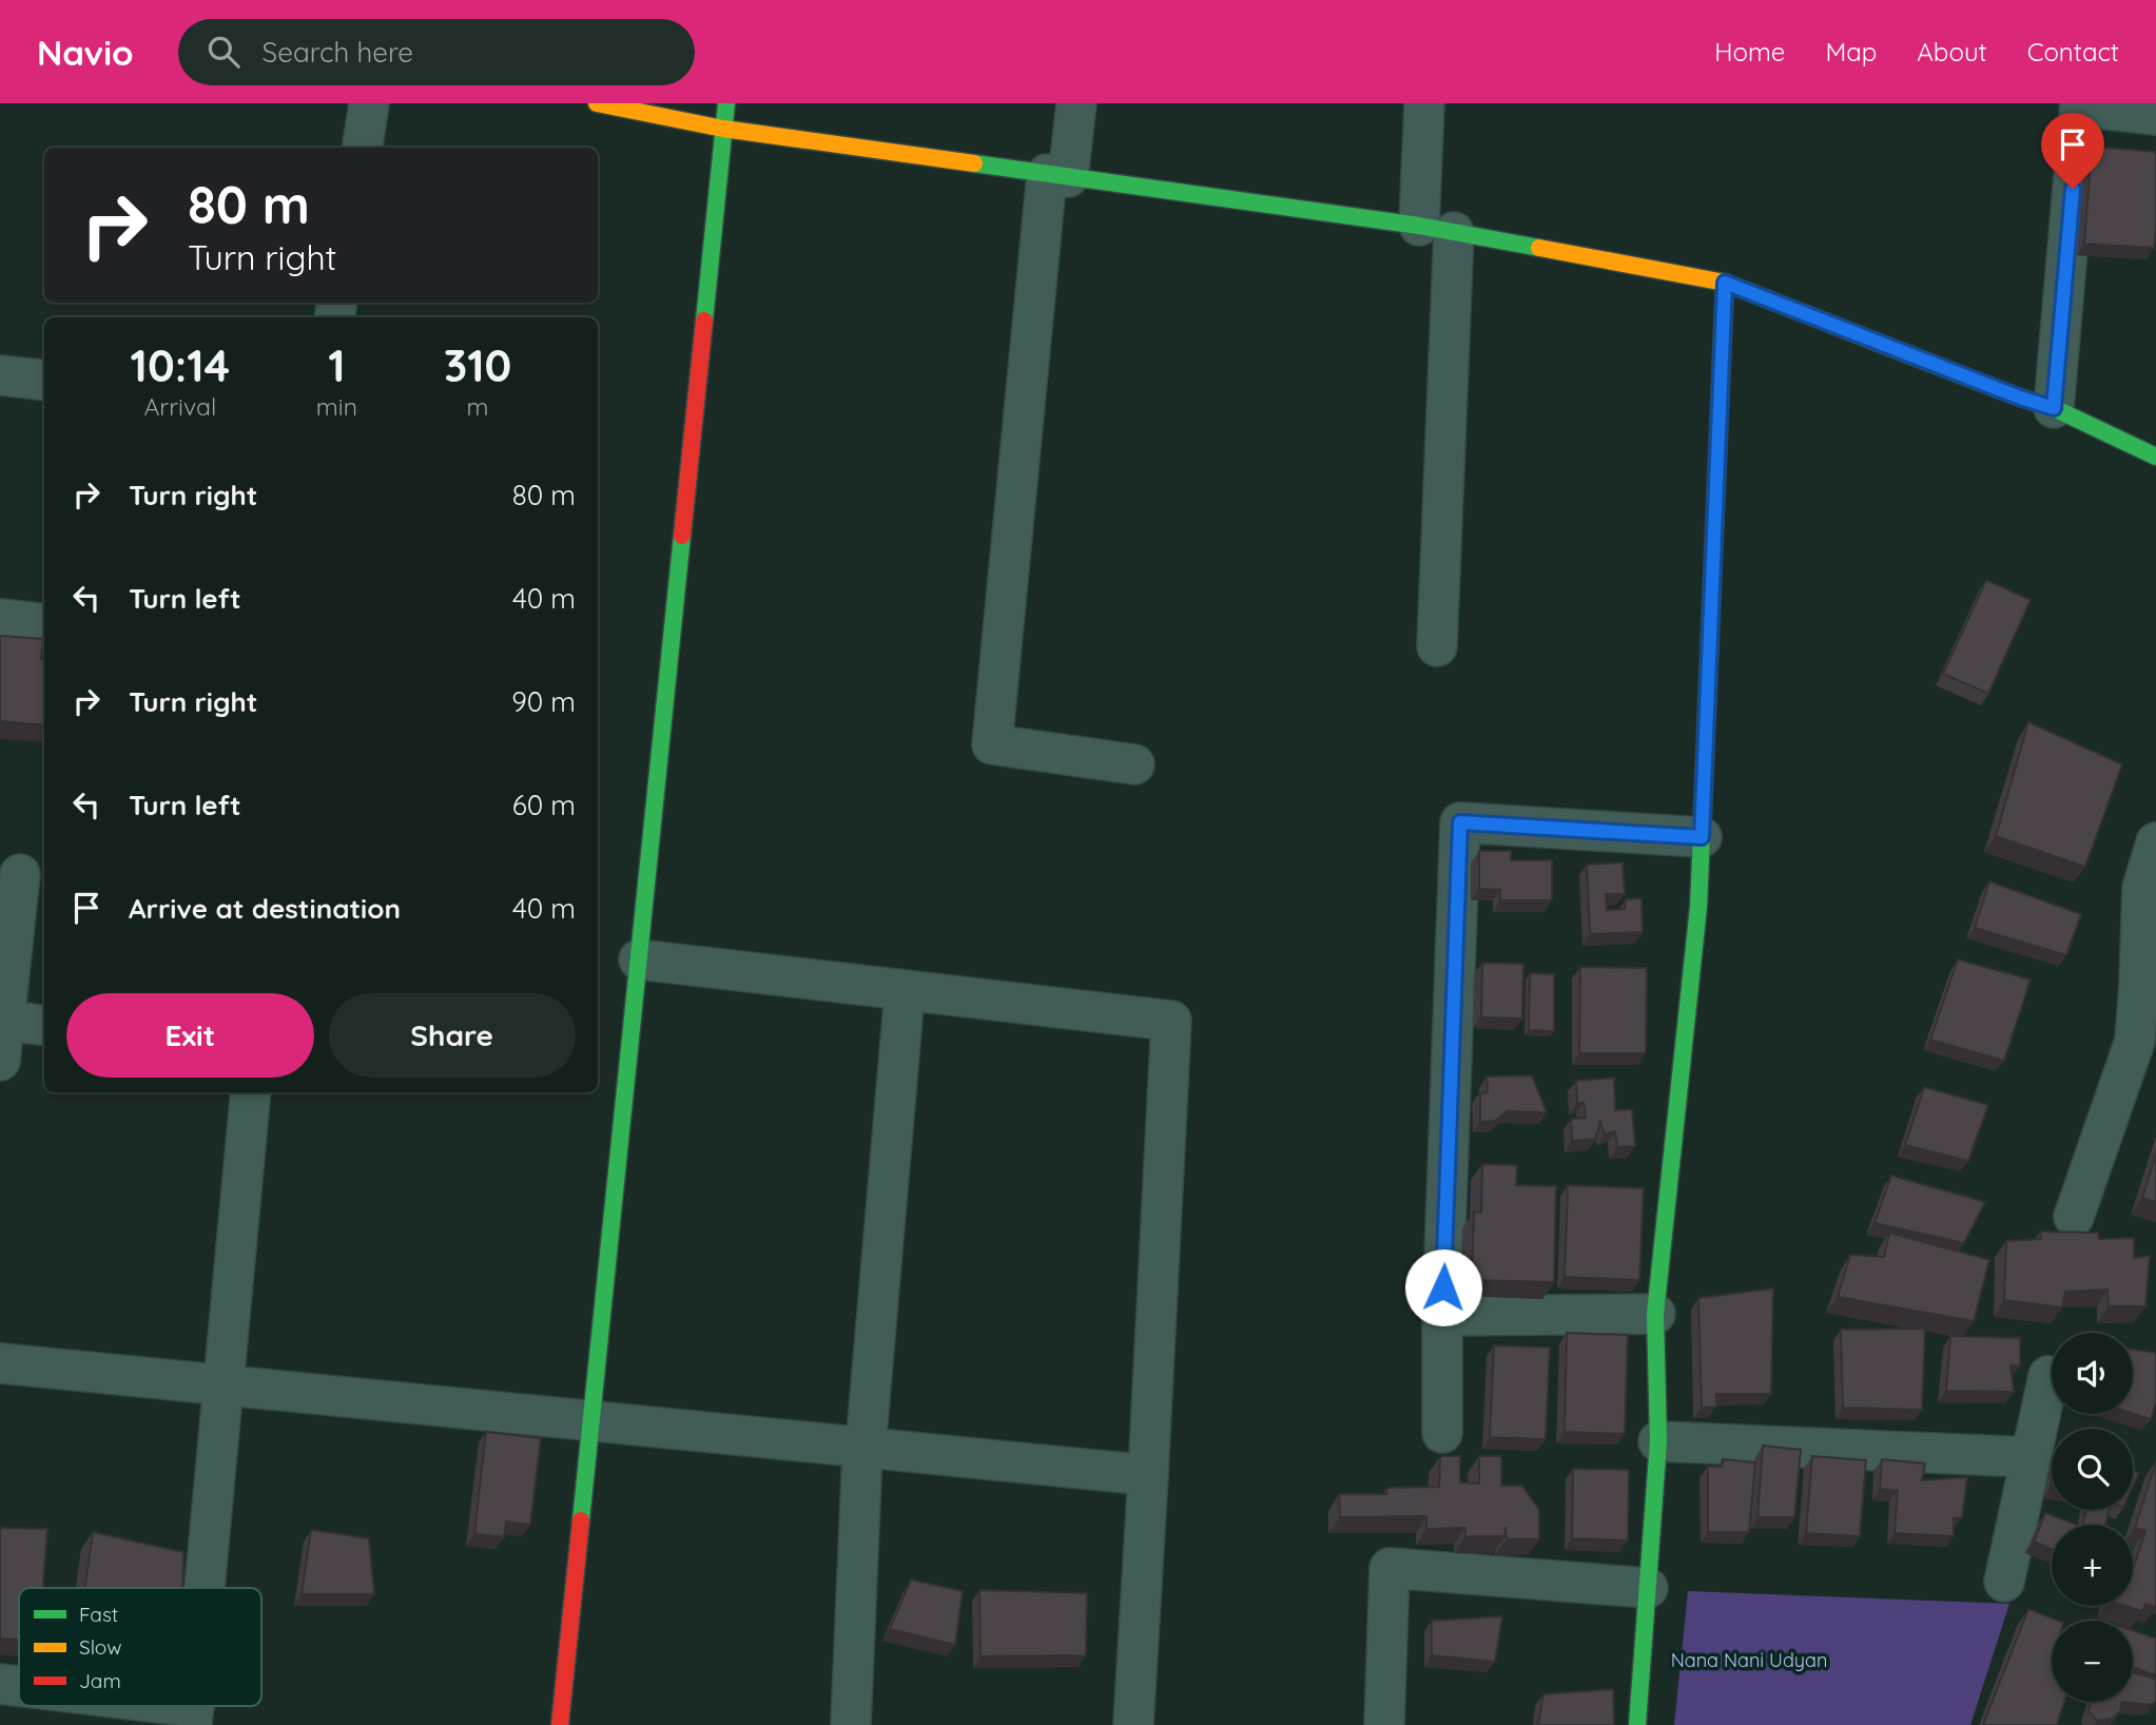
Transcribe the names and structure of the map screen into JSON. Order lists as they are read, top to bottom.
{
  "parks": ["Nana Nani Udyan"],
  "legend": ["Fast", "Slow", "Jam"],
  "page": {
    "header": "Navio",
    "search": "Search here",
    "nav": [
      "Home",
      "Map",
      "About",
      "Contact"
    ],
    "turn": ["80 m", "Turn right"],
    "eta": [
      "10:14",
      "Arrival",
      "1",
      "min",
      "310",
      "m"
    ],
    "list": [
      {
        "name": "Turn right",
        "value": "80 m"
      },
      {
        "name": "Turn left",
        "value": "40 m"
      },
      {
        "name": "Turn right",
        "value": "90 m"
      },
      {
        "name": "Turn left",
        "value": "60 m"
      },
      {
        "name": "Arrive at destination",
        "value": "40 m"
      }
    ],
    "buttons": ["Exit", "Share"],
    "map_buttons": ["+", "−"]
  }
}
